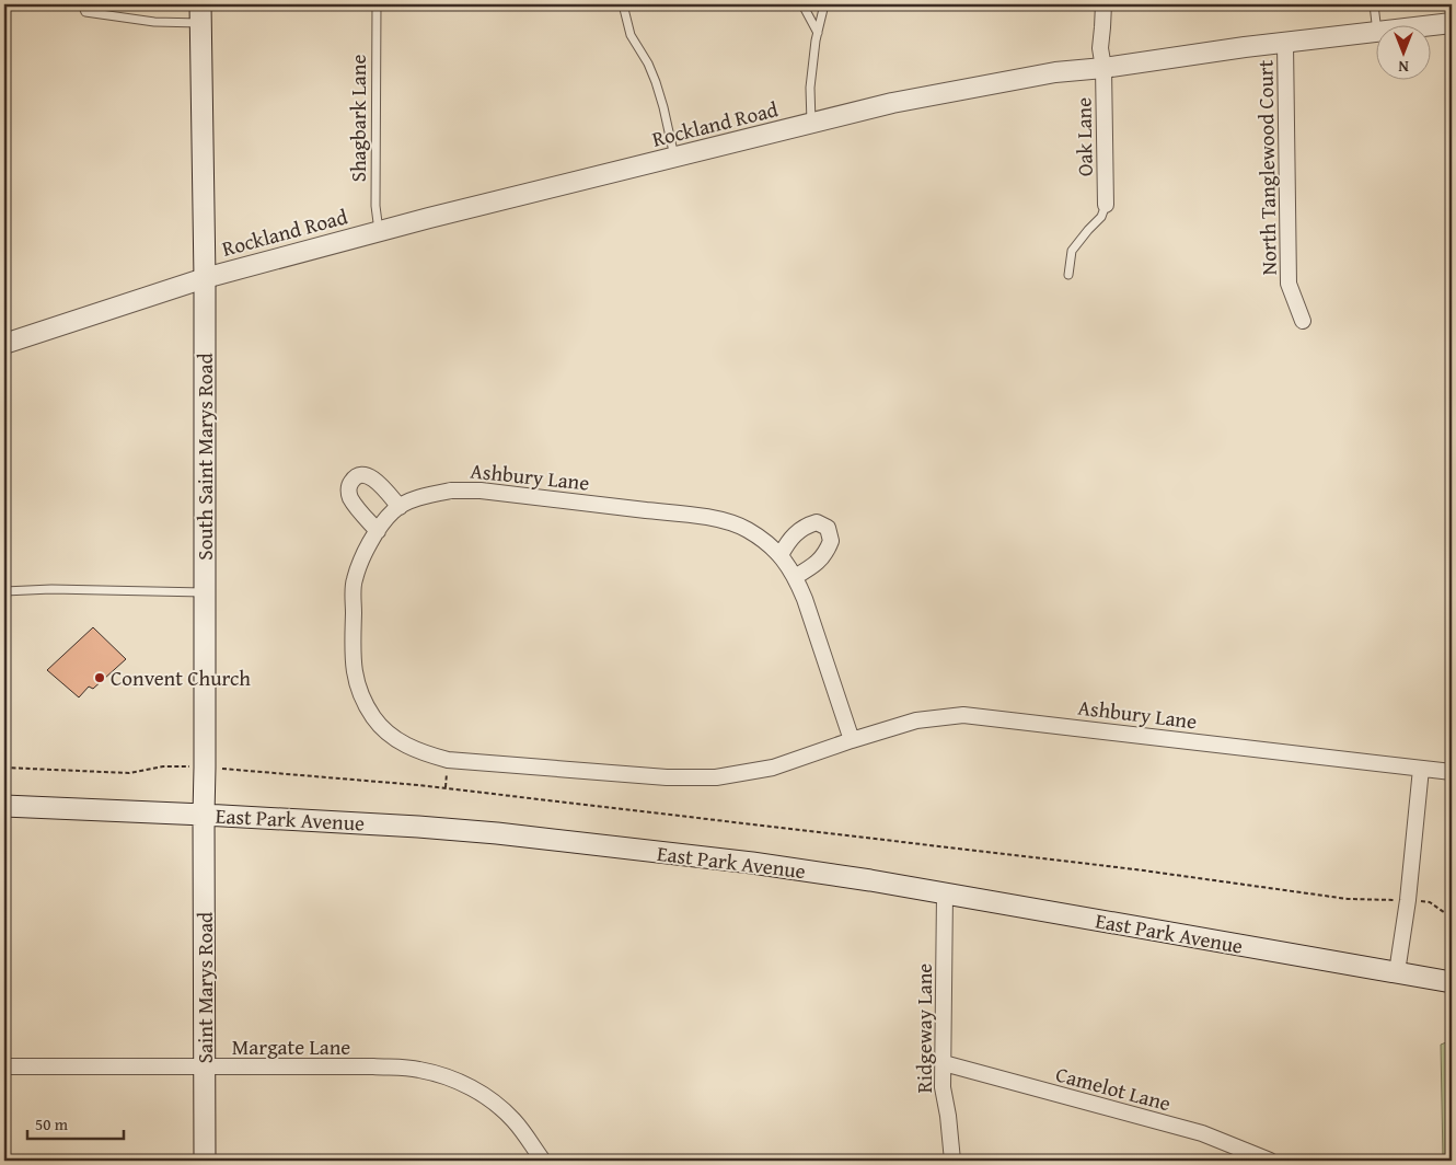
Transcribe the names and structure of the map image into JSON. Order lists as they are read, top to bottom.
{
  "streets": {
    "main road": ["South Saint Marys Road", "East Park Avenue", "Saint Marys Road"],
    "street": [
      "Rockland Road",
      "Oak Lane",
      "North Tanglewood Court",
      "Ashbury Lane",
      "Ridgeway Lane",
      "Margate Lane",
      "Camelot Lane"
    ],
    "lane": ["Shagbark Lane"]
  },
  "crossings": [
    ["Shagbark Lane", "Rockland Road"],
    ["Rockland Road", "Oak Lane"],
    ["Rockland Road", "North Tanglewood Court"],
    ["Rockland Road", "South Saint Marys Road"],
    ["South Saint Marys Road", "East Park Avenue"],
    ["South Saint Marys Road", "Saint Marys Road"],
    ["East Park Avenue", "Saint Marys Road"],
    ["East Park Avenue", "Ridgeway Lane"],
    ["Saint Marys Road", "Margate Lane"],
    ["Ridgeway Lane", "Camelot Lane"]
  ],
  "places": ["Convent Church"],
  "scale_bar": "50 m",
  "north": "bottom"
}
